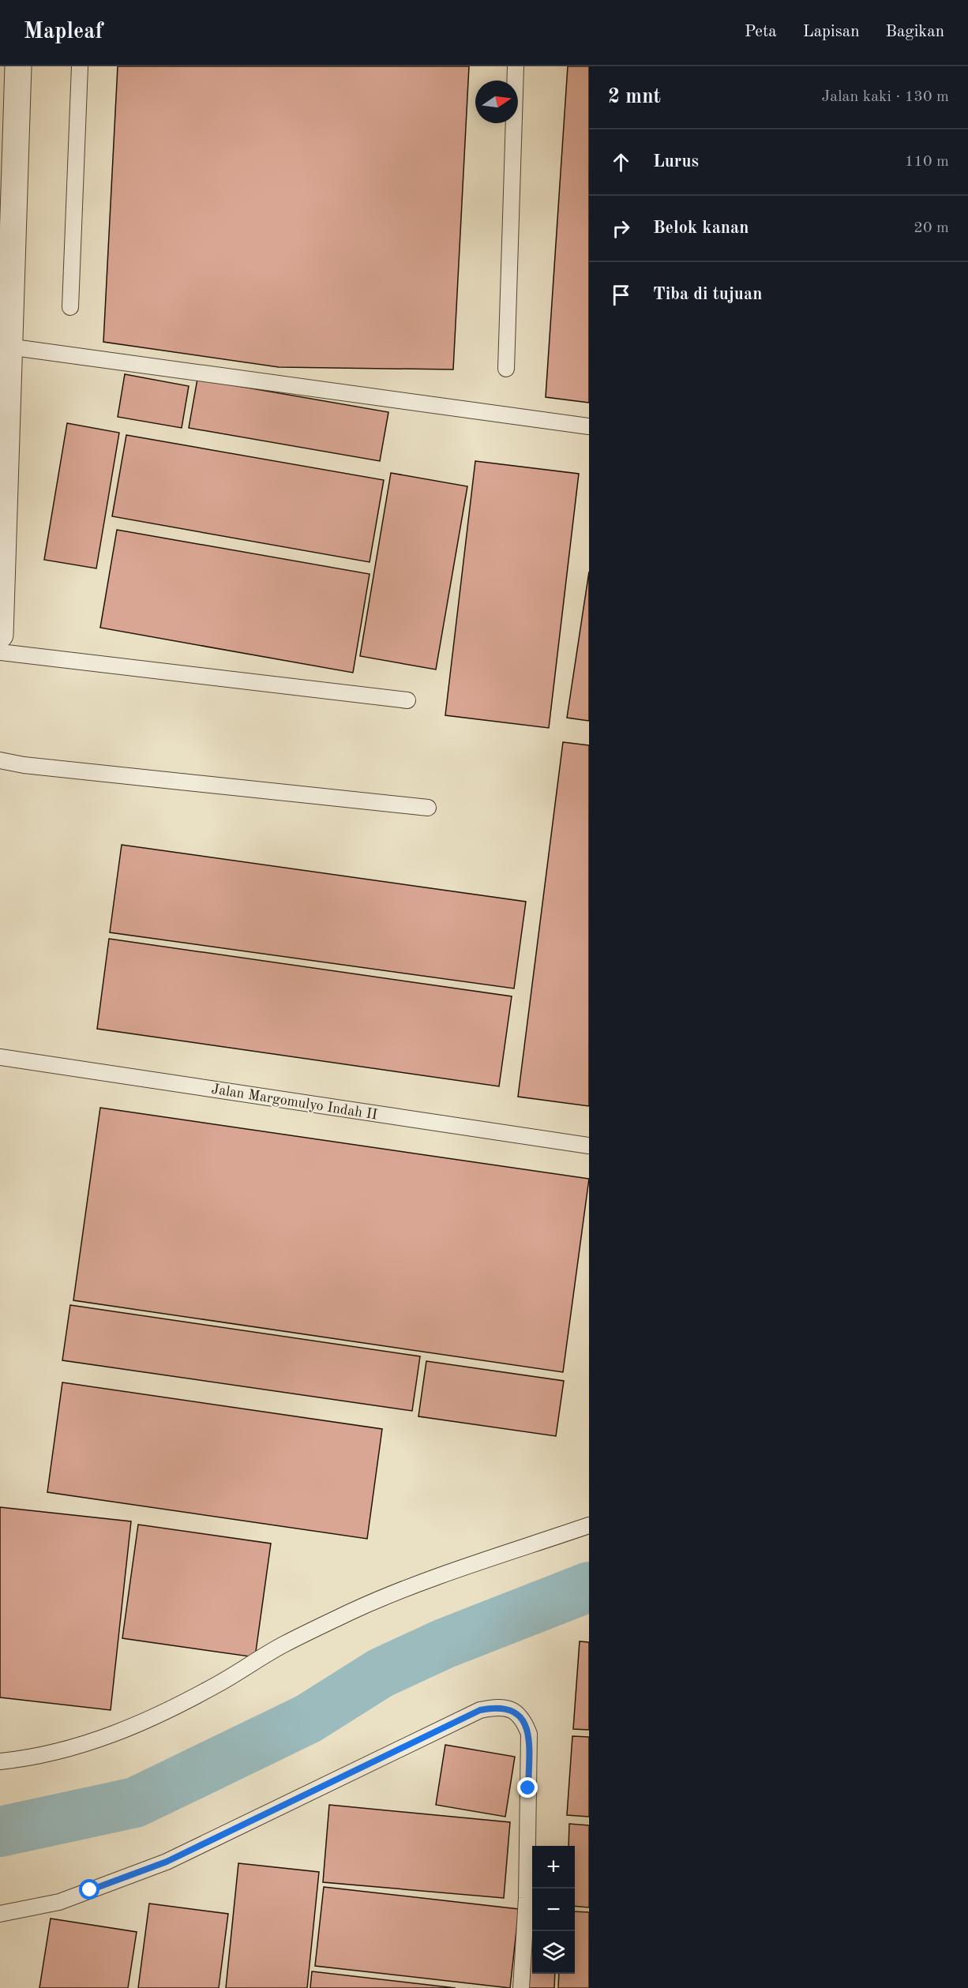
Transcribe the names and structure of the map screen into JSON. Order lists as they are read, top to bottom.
{
  "streets": {
    "lane": ["Jalan Margomulyo Indah II"]
  },
  "north": "right",
  "page": {
    "header": "Mapleaf",
    "nav": ["Peta", "Lapisan", "Bagikan"],
    "heading": ["2 mnt", "Jalan kaki · 130 m"],
    "list": [
      ["Lurus", "110 m"],
      ["Belok kanan", "20 m"],
      "Tiba di tujuan"
    ],
    "map_buttons": ["+", "−"]
  }
}
